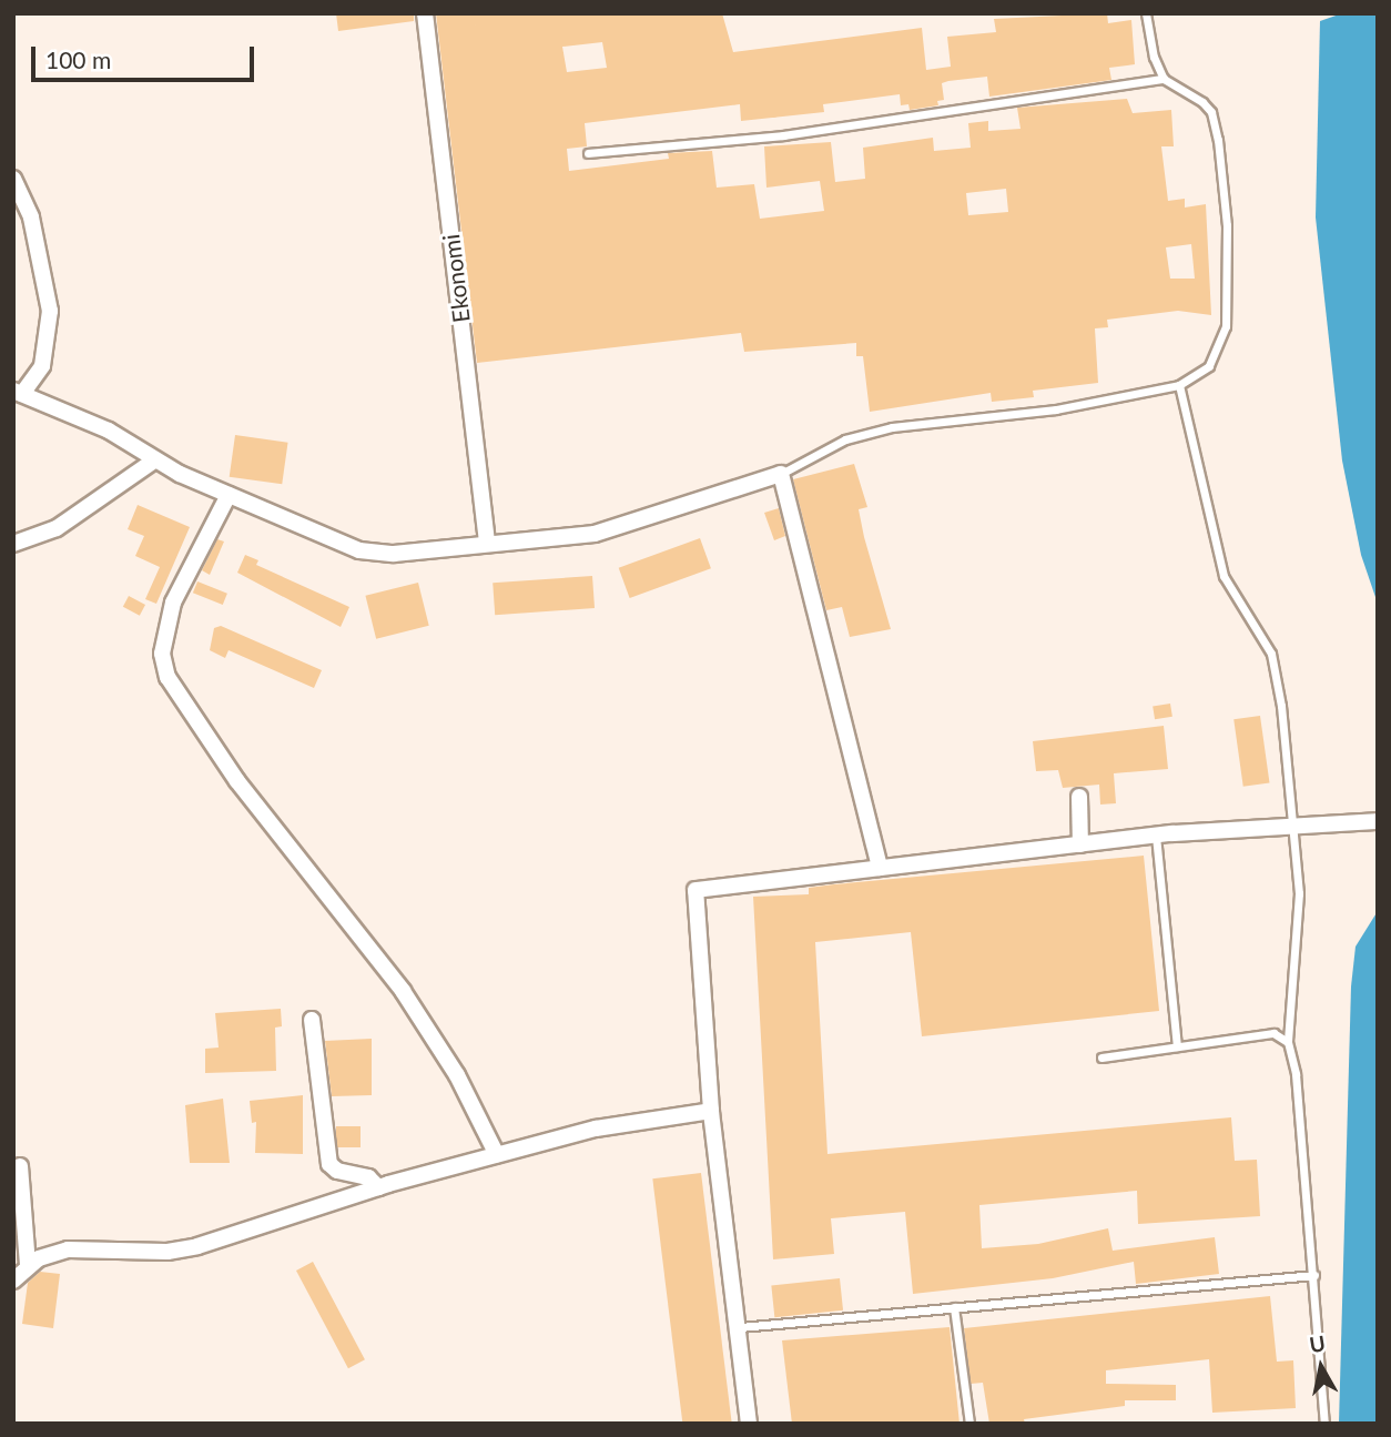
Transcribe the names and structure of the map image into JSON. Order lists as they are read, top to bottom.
{
  "streets": {
    "street": ["Ekonomi"]
  },
  "scale_bar": "100 m",
  "north": "top"
}
